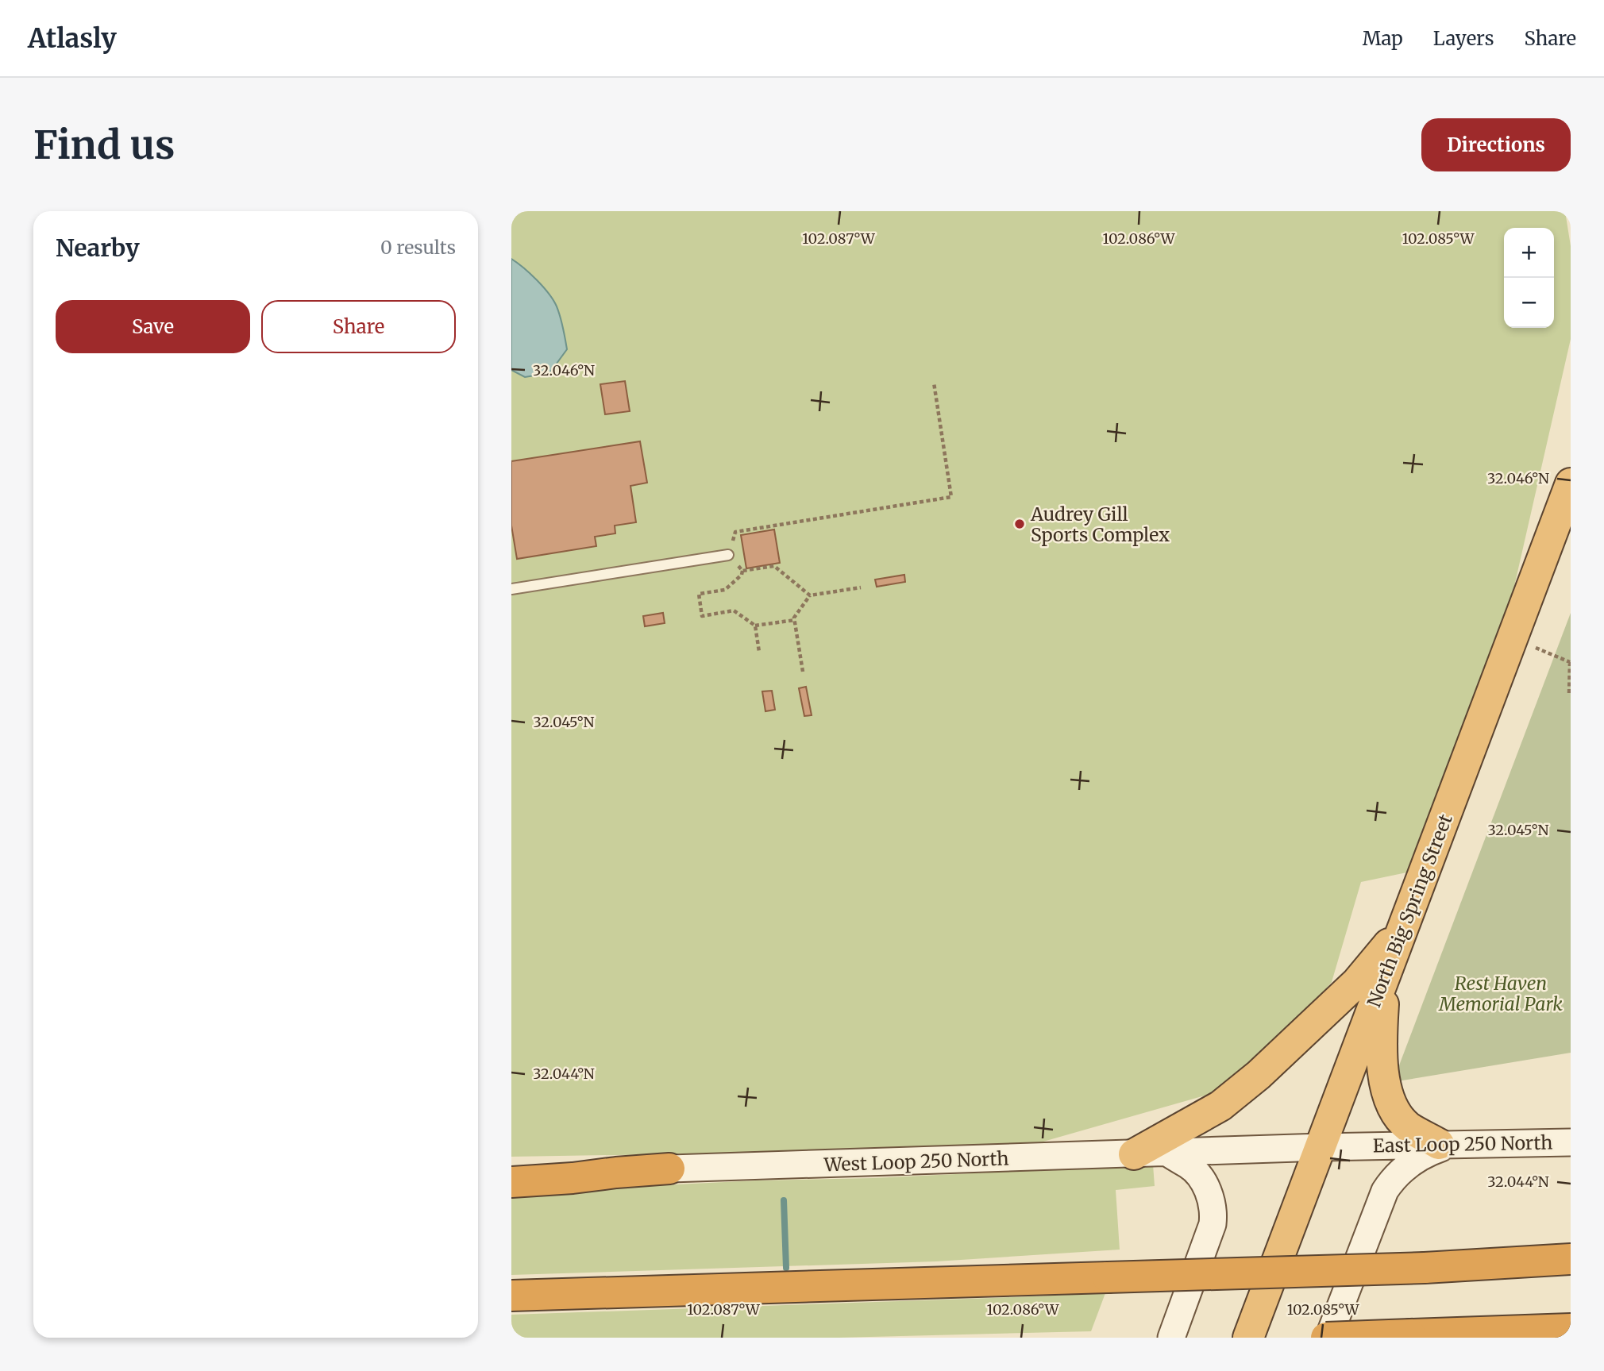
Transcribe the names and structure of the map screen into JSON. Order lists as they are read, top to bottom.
{
  "streets": {
    "highway": ["North Big Spring Street"],
    "main road": ["East Loop 250 North", "West Loop 250 North"]
  },
  "crossings": [
    ["North Big Spring Street", "East Loop 250 North"],
    ["North Big Spring Street", "West Loop 250 North"],
    ["East Loop 250 North", "West Loop 250 North"]
  ],
  "parks": ["Rest Haven Memorial Park"],
  "places": ["Audrey Gill Sports Complex"],
  "page": {
    "header": "Atlasly",
    "nav": ["Map", "Layers", "Share"],
    "buttons": [
      "Directions",
      ["Save", "Share"]
    ],
    "title": "Find us",
    "heading": ["Nearby", "0 results"],
    "map_buttons": ["+", "−"]
  },
  "coordinates": [
    "102.087°W",
    "102.086°W",
    "102.085°W",
    "32.046°N",
    "32.045°N",
    "32.044°N"
  ]
}
